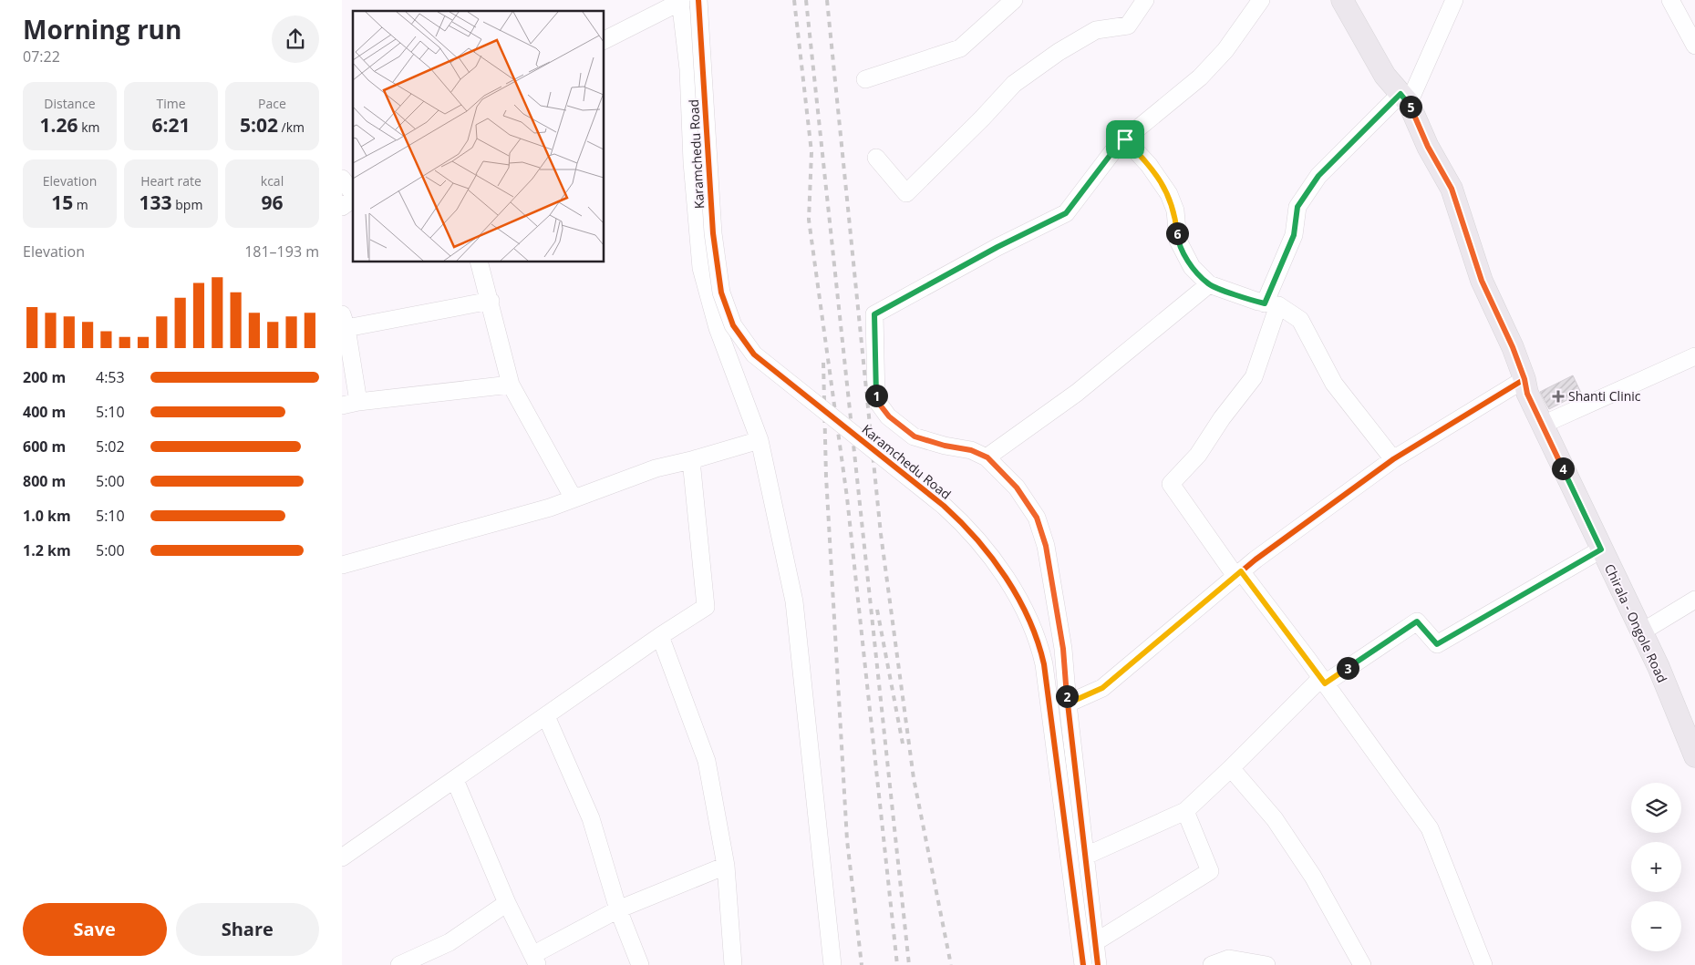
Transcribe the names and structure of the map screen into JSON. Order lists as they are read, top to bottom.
{
  "streets": {
    "main road": ["Chirala - Ongole Road"],
    "street": ["Karamchedu Road"]
  },
  "places": {
    "health": ["Shanti Clinic"]
  },
  "page": {
    "heading": ["Morning run", "07:22"],
    "stats": [
      ["Distance", "1.26 km"],
      ["Time", "6:21"],
      ["Pace", "5:02 /km"],
      ["Elevation", "15 m"],
      ["Heart rate", "133 bpm"],
      ["kcal", "96"]
    ],
    "pins": [
      "5",
      "6",
      "1",
      "4",
      "3",
      "2"
    ],
    "chart": ["Elevation", "181–193 m"],
    "list": [
      {
        "name": "200 m",
        "note": "4:53"
      },
      {
        "name": "400 m",
        "note": "5:10"
      },
      {
        "name": "600 m",
        "note": "5:02"
      },
      {
        "name": "800 m",
        "note": "5:00"
      },
      {
        "name": "1.0 km",
        "note": "5:10"
      },
      {
        "name": "1.2 km",
        "note": "5:00"
      }
    ],
    "map_buttons": ["+", "−"],
    "buttons": ["Save", "Share"]
  }
}
